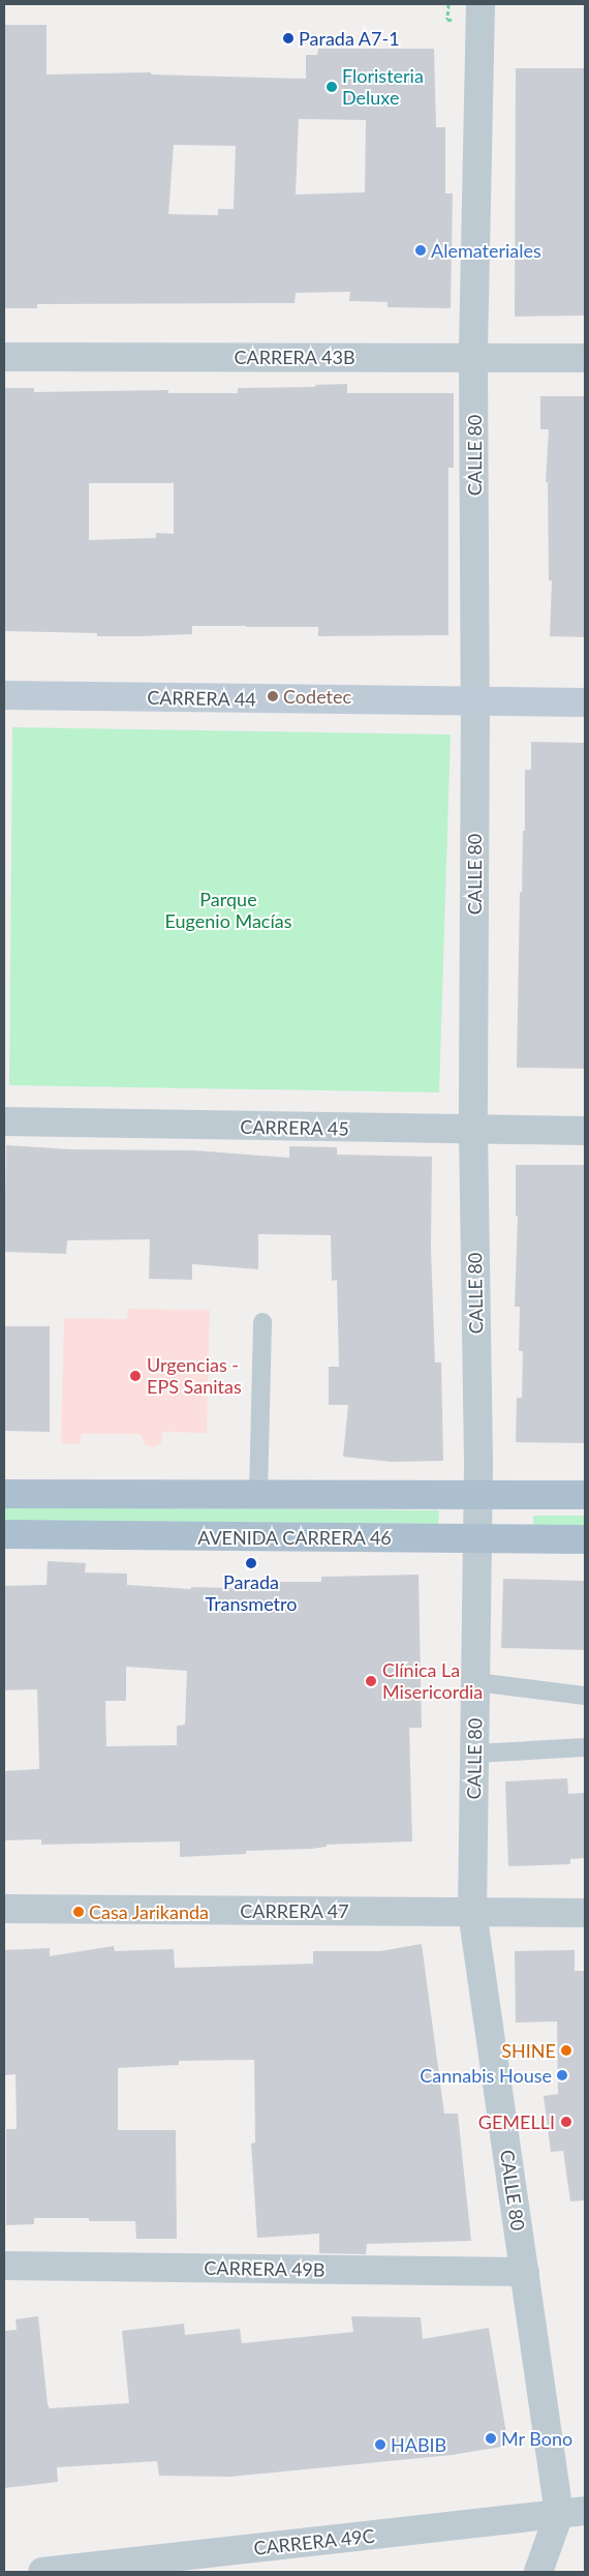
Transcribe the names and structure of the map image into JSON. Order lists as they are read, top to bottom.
{
  "streets": {
    "main road": ["AVENIDA CARRERA 46"],
    "street": [
      "CARRERA 43B",
      "CALLE 80",
      "CARRERA 44",
      "CARRERA 45",
      "CARRERA 47",
      "CARRERA 49B",
      "CARRERA 49C"
    ]
  },
  "crossings": [
    ["CARRERA 43B", "CALLE 80"],
    ["CALLE 80", "CARRERA 44"],
    ["CALLE 80", "CARRERA 45"],
    ["CALLE 80", "AVENIDA CARRERA 46"],
    ["CALLE 80", "CARRERA 47"],
    ["CALLE 80", "CARRERA 49B"],
    ["CALLE 80", "CARRERA 49C"]
  ],
  "parks": ["Parque Eugenio Macías"],
  "places": [
    "Parada A7-1",
    "Floristeria Deluxe",
    "Alemateriales",
    "Codetec",
    "Urgencias - EPS Sanitas",
    "Parada Transmetro",
    "Clínica La Misericordia",
    "Casa Jarikanda",
    "SHINE",
    "Cannabis House",
    "GEMELLI",
    "Mr Bono",
    "HABIB"
  ]
}
